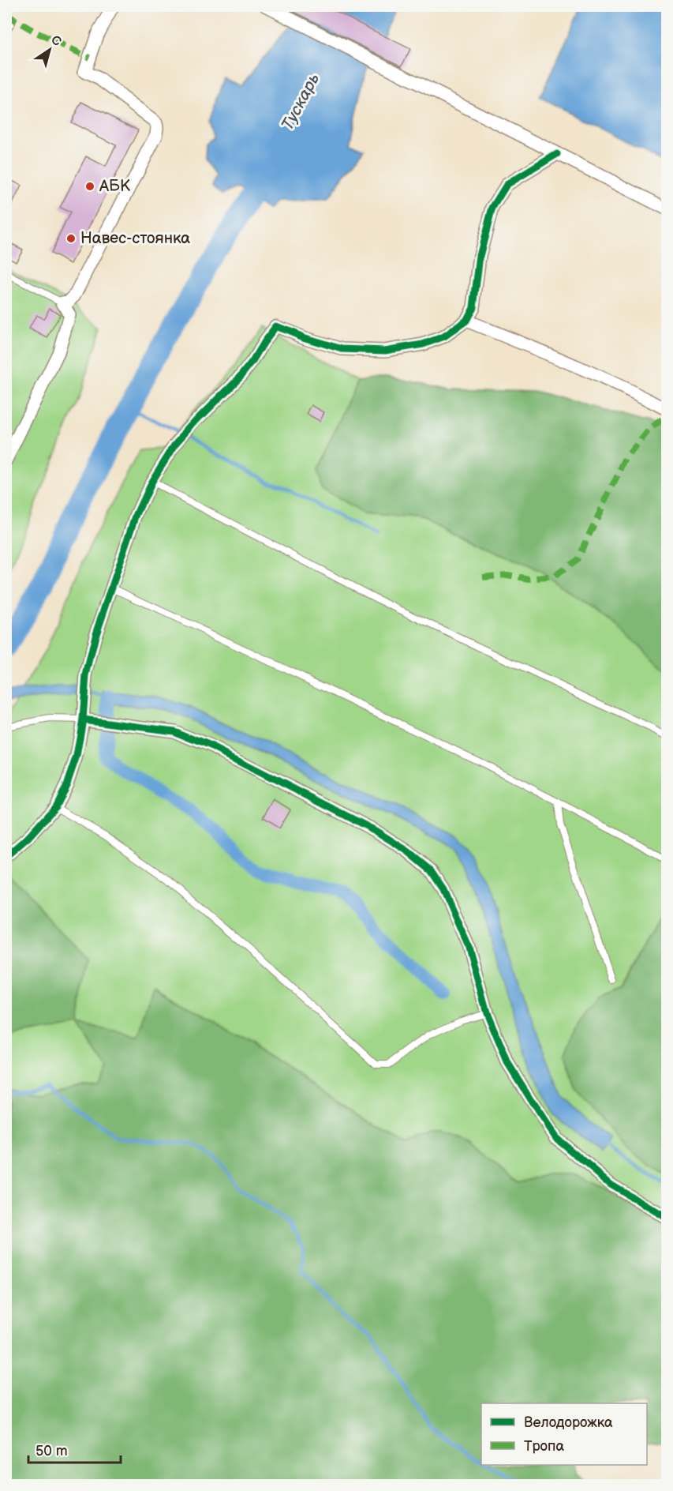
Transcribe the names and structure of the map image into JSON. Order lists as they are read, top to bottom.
{
  "water": ["Тускарь"],
  "places": ["АБК", "Навес-стоянка"],
  "legend": ["Велодорожка", "Тропа"],
  "scale_bar": "50 m",
  "north": "top right"
}
